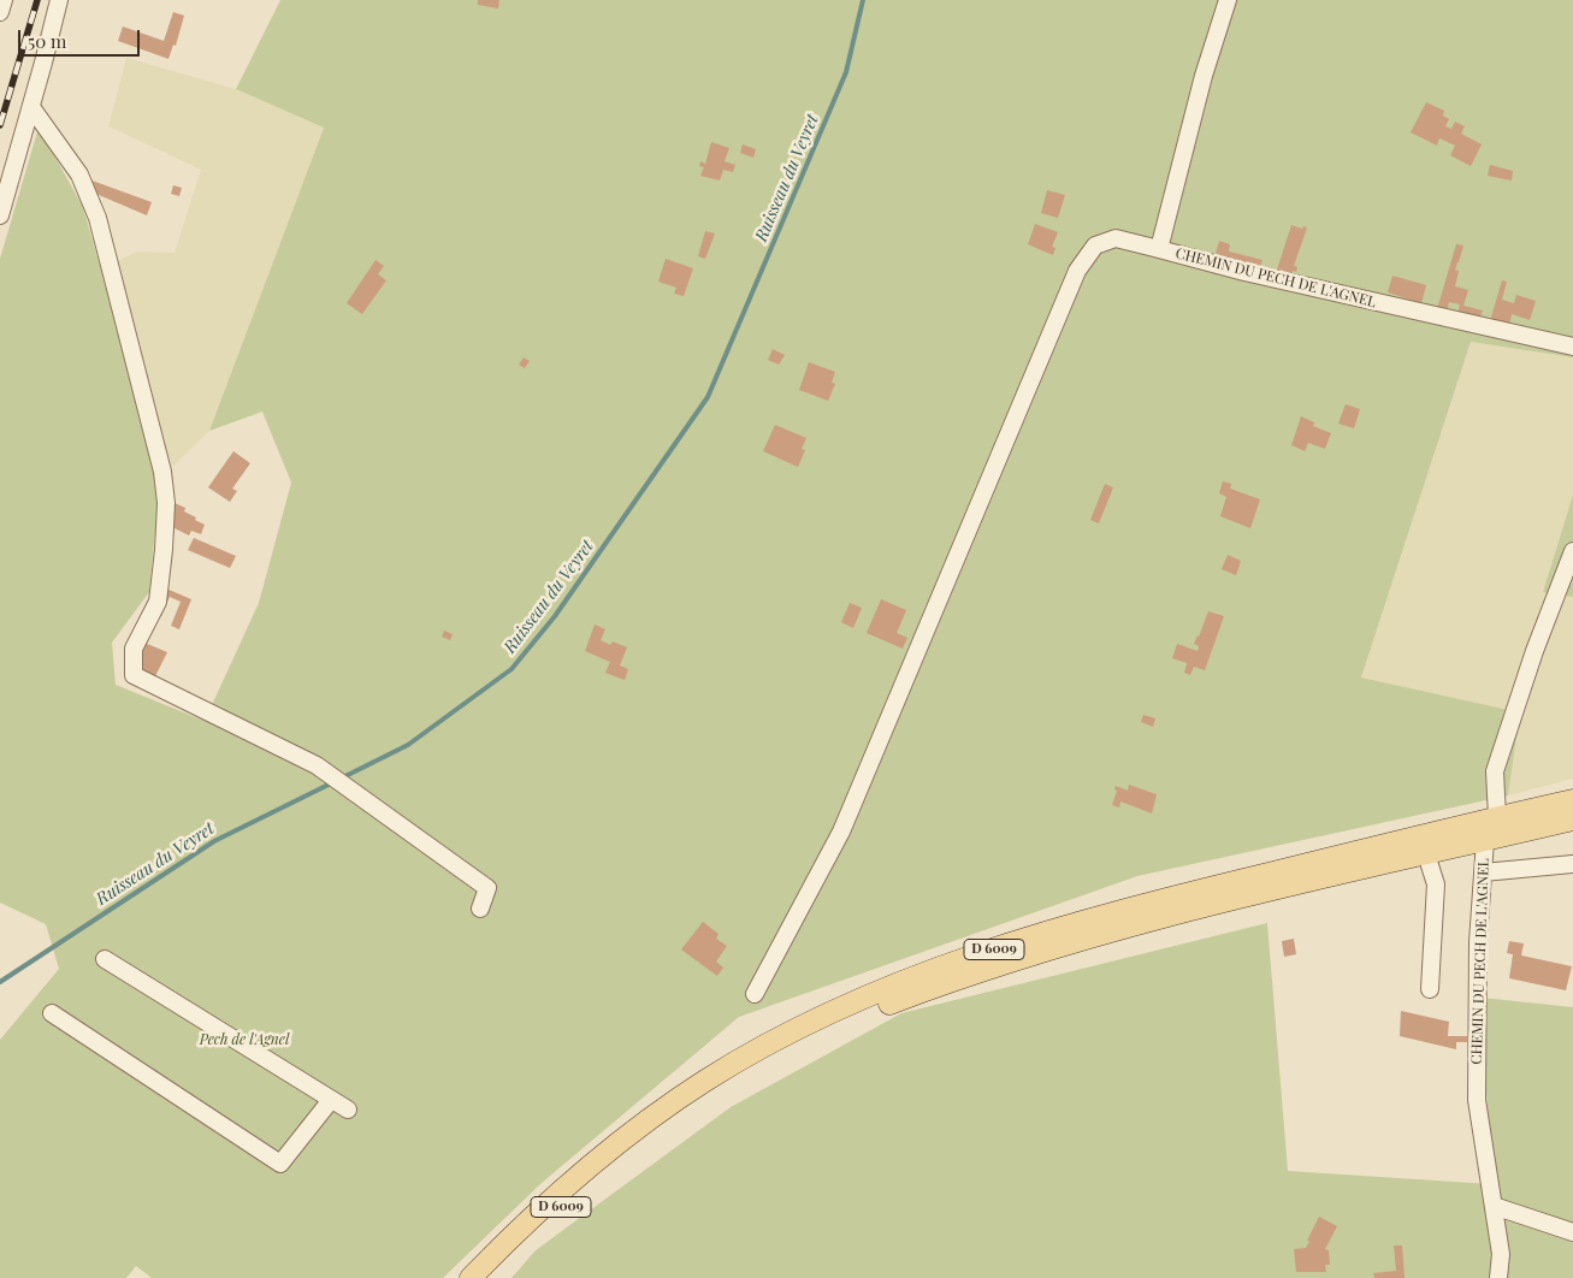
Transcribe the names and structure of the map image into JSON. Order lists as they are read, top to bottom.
{
  "streets": {
    "main road": ["D 6009"],
    "street": ["CHEMIN DU PECH DE L'AGNEL"]
  },
  "crossings": [
    ["CHEMIN DU PECH DE L'AGNEL", "D 6009"]
  ],
  "water": ["Ruisseau du Veyret"],
  "parks": ["Pech de l'Agnel"],
  "scale_bar": "50 m"
}
